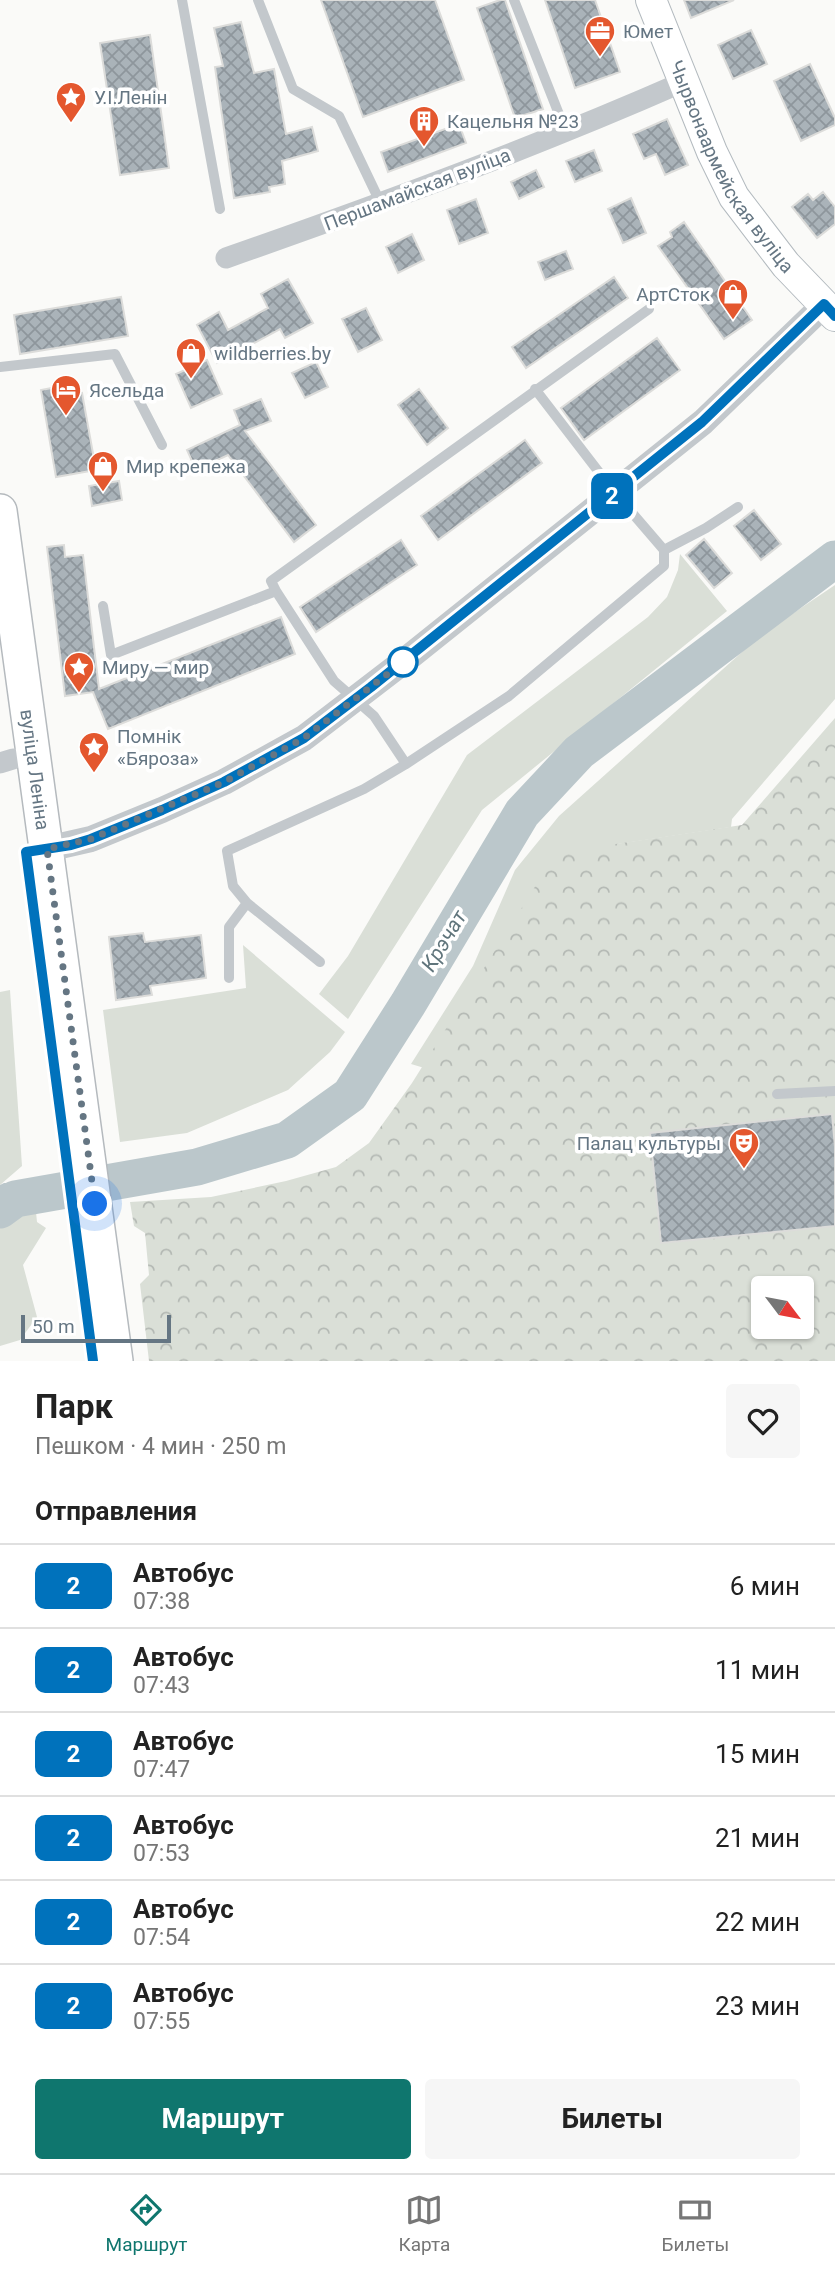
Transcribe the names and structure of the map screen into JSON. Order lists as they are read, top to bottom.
{
  "streets": {
    "main road": ["Чырвонаармейская вуліца", "вуліца Леніна"],
    "street": ["Першамайская вуліца"]
  },
  "crossings": [
    ["Чырвонаармейская вуліца", "Першамайская вуліца"]
  ],
  "water": ["Крэчат"],
  "places": {
    "office": ["Юмет"],
    "place": ["У.І.Ленін", "Миру — мир", "Помнік «Бяроза»"],
    "building": ["Кацельня №23"],
    "shop": ["АртСток", "wildberries.by", "Мир крепежа"],
    "hotel": ["Ясельда"],
    "theatre": ["Палац культуры"]
  },
  "lines": ["bus line 2"],
  "scale_bar": "50 m",
  "north": "bottom right",
  "page": {
    "on_map": "2",
    "scale": "50 m",
    "heading": [
      ["Парк", "Пешком · 4 мин · 250 m"],
      "Отправления"
    ],
    "list": [
      {
        "mark": "2",
        "name": "Автобус",
        "note": "07:38",
        "value": "6 мин"
      },
      {
        "mark": "2",
        "name": "Автобус",
        "note": "07:43",
        "value": "11 мин"
      },
      {
        "mark": "2",
        "name": "Автобус",
        "note": "07:47",
        "value": "15 мин"
      },
      {
        "mark": "2",
        "name": "Автобус",
        "note": "07:53",
        "value": "21 мин"
      },
      {
        "mark": "2",
        "name": "Автобус",
        "note": "07:54",
        "value": "22 мин"
      },
      {
        "mark": "2",
        "name": "Автобус",
        "note": "07:55",
        "value": "23 мин"
      }
    ],
    "buttons": ["Маршрут", "Билеты"],
    "tabs": ["Маршрут", "Карта", "Билеты"]
  }
}
